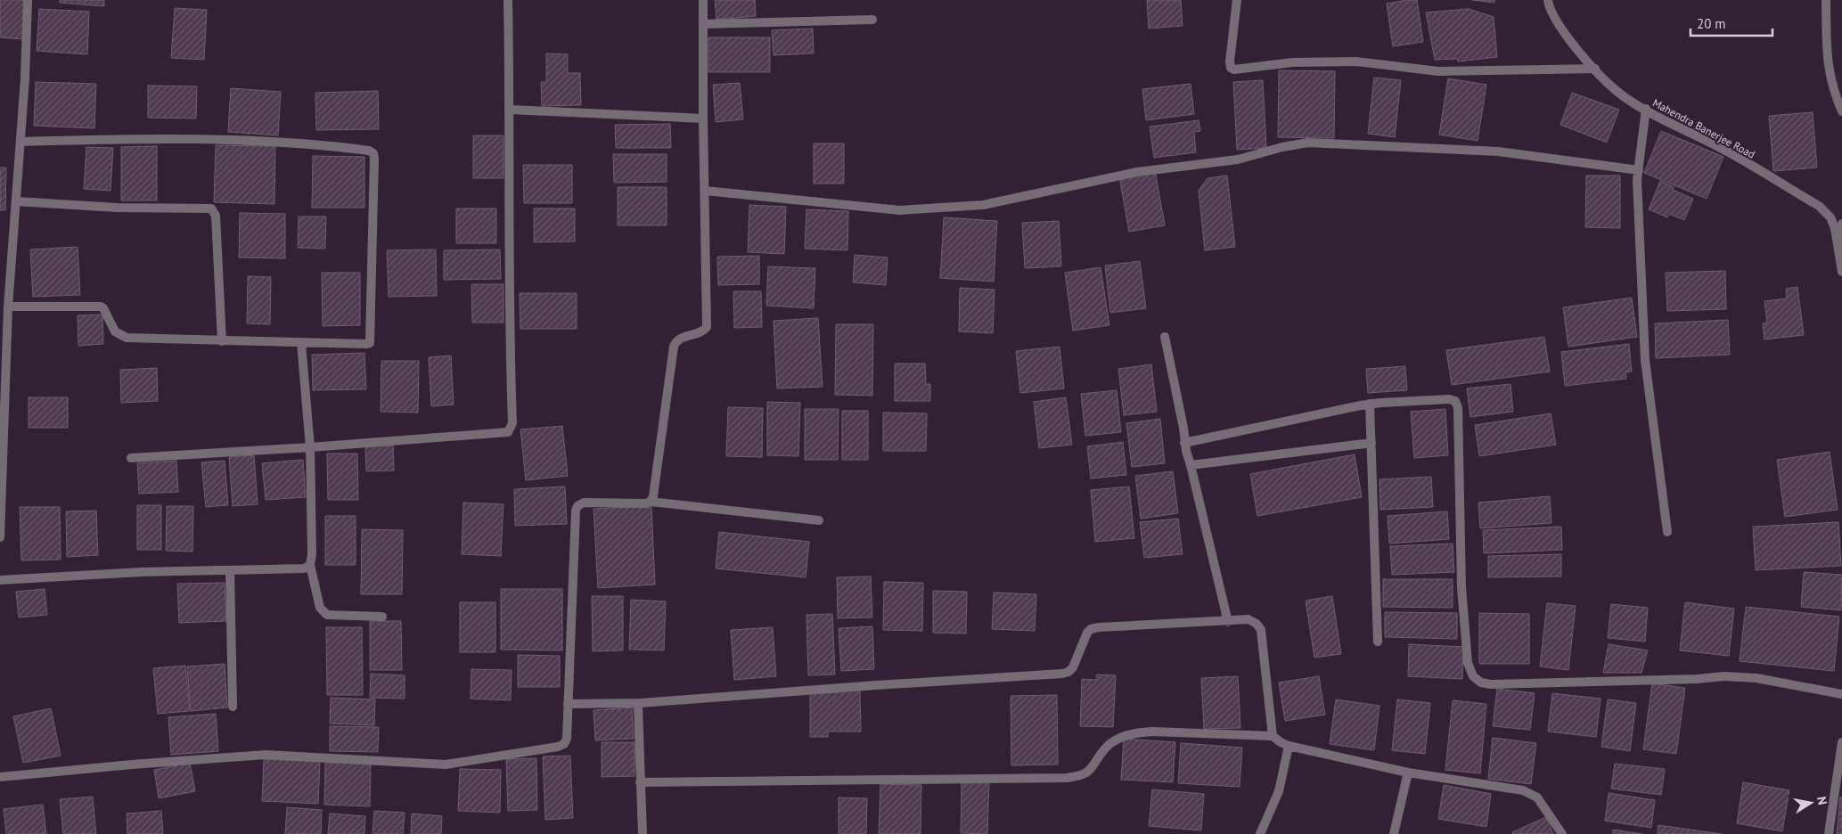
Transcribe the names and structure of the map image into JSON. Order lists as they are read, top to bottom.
{
  "streets": {
    "street": ["Mahendra Banerjee Road"]
  },
  "scale_bar": "20 m",
  "north": "right"
}
